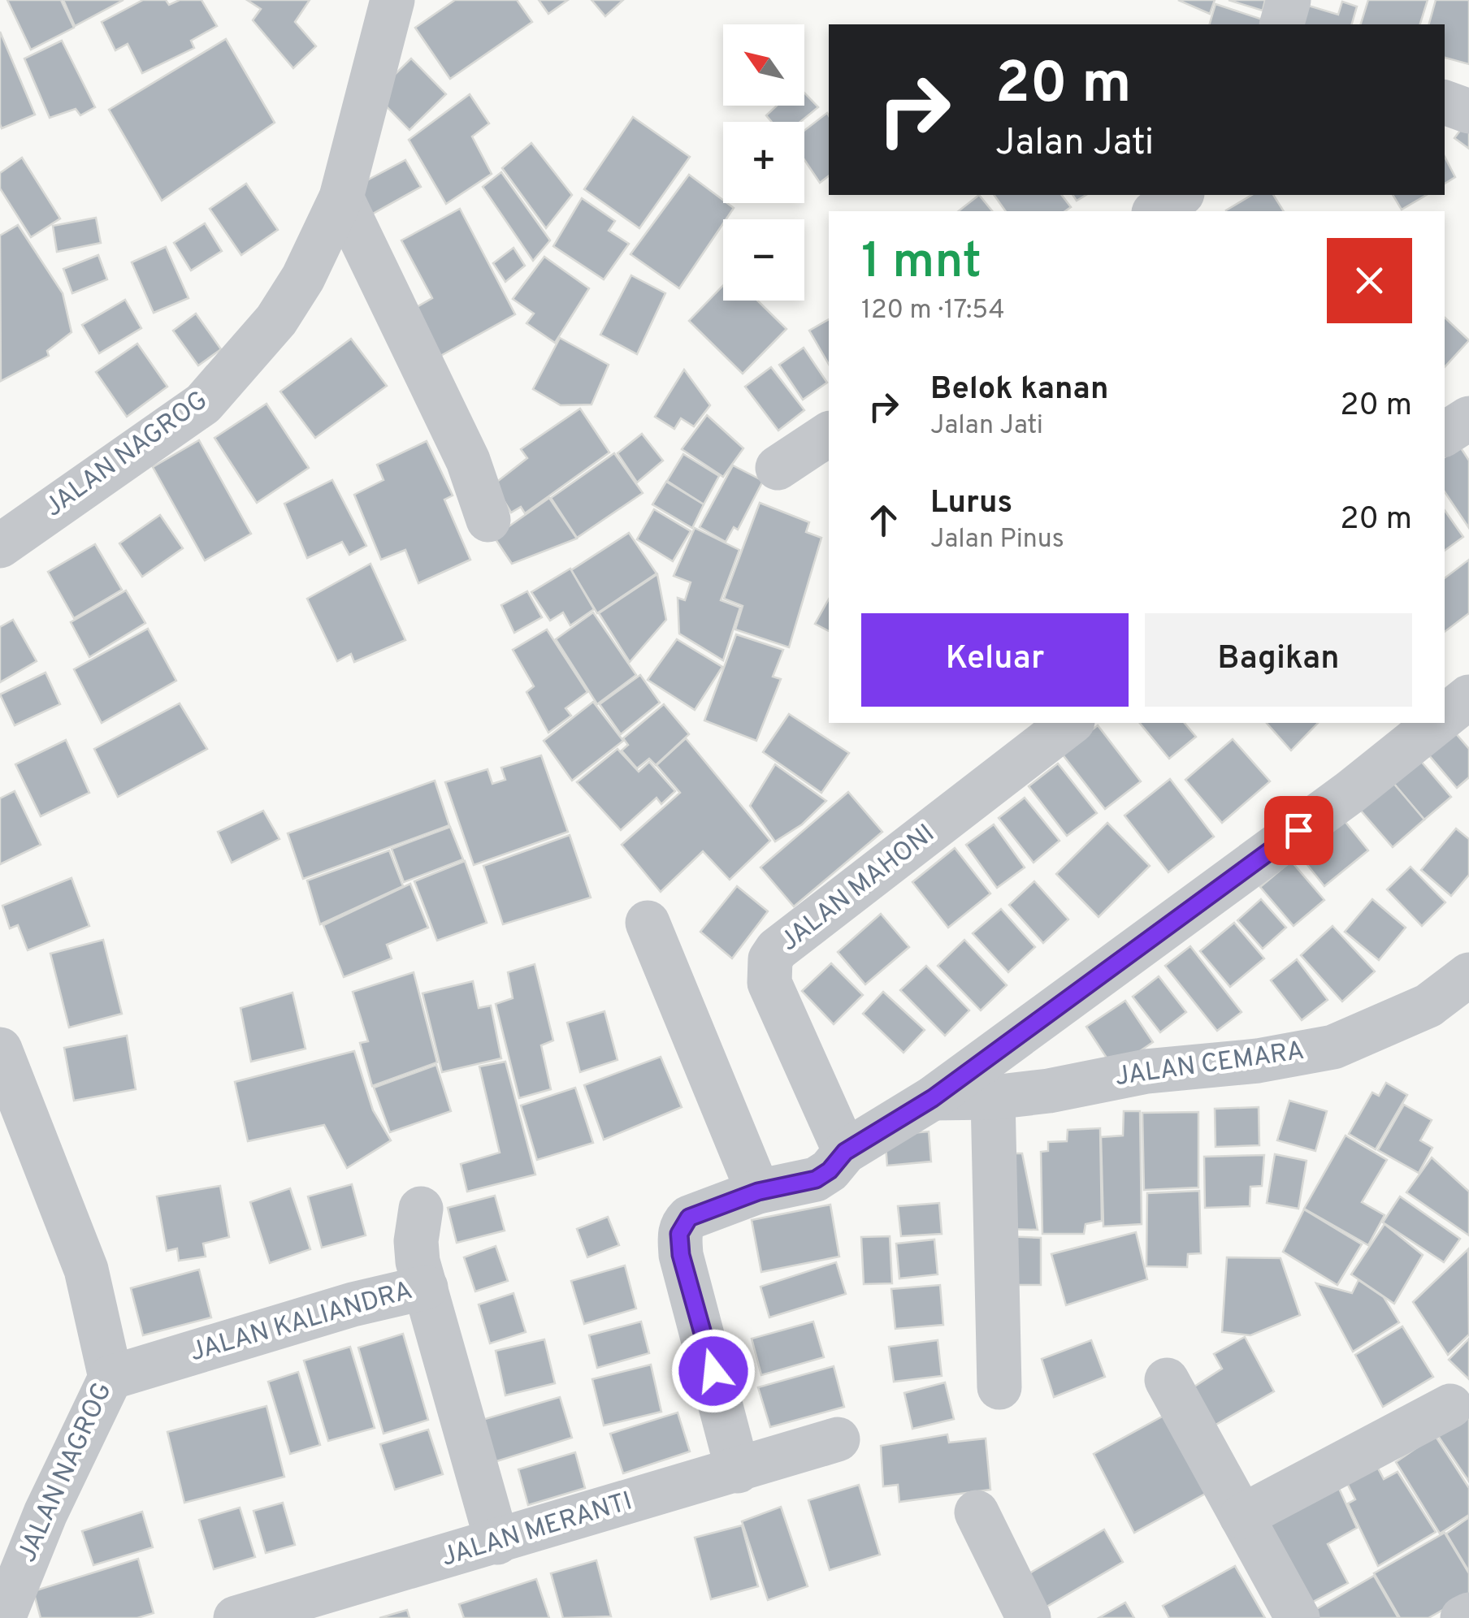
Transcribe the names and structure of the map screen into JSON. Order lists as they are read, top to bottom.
{
  "streets": {
    "street": [
      "JALAN NAGROG",
      "JALAN MAHONI",
      "JALAN CEMARA",
      "JALAN KALIANDRA",
      "JALAN MERANTI"
    ]
  },
  "crossings": [
    ["JALAN NAGROG", "JALAN KALIANDRA"],
    ["JALAN KALIANDRA", "JALAN MERANTI"]
  ],
  "north": "top left",
  "page": {
    "map_buttons": ["+", "−"],
    "turn": ["20 m", "Jalan Jati"],
    "heading": ["1 mnt", "120 m · 17:54"],
    "list": [
      {
        "name": "Belok kanan",
        "note": "Jalan Jati",
        "value": "20 m"
      },
      {
        "name": "Lurus",
        "note": "Jalan Pinus",
        "value": "20 m"
      }
    ],
    "buttons": ["Keluar", "Bagikan"]
  }
}
